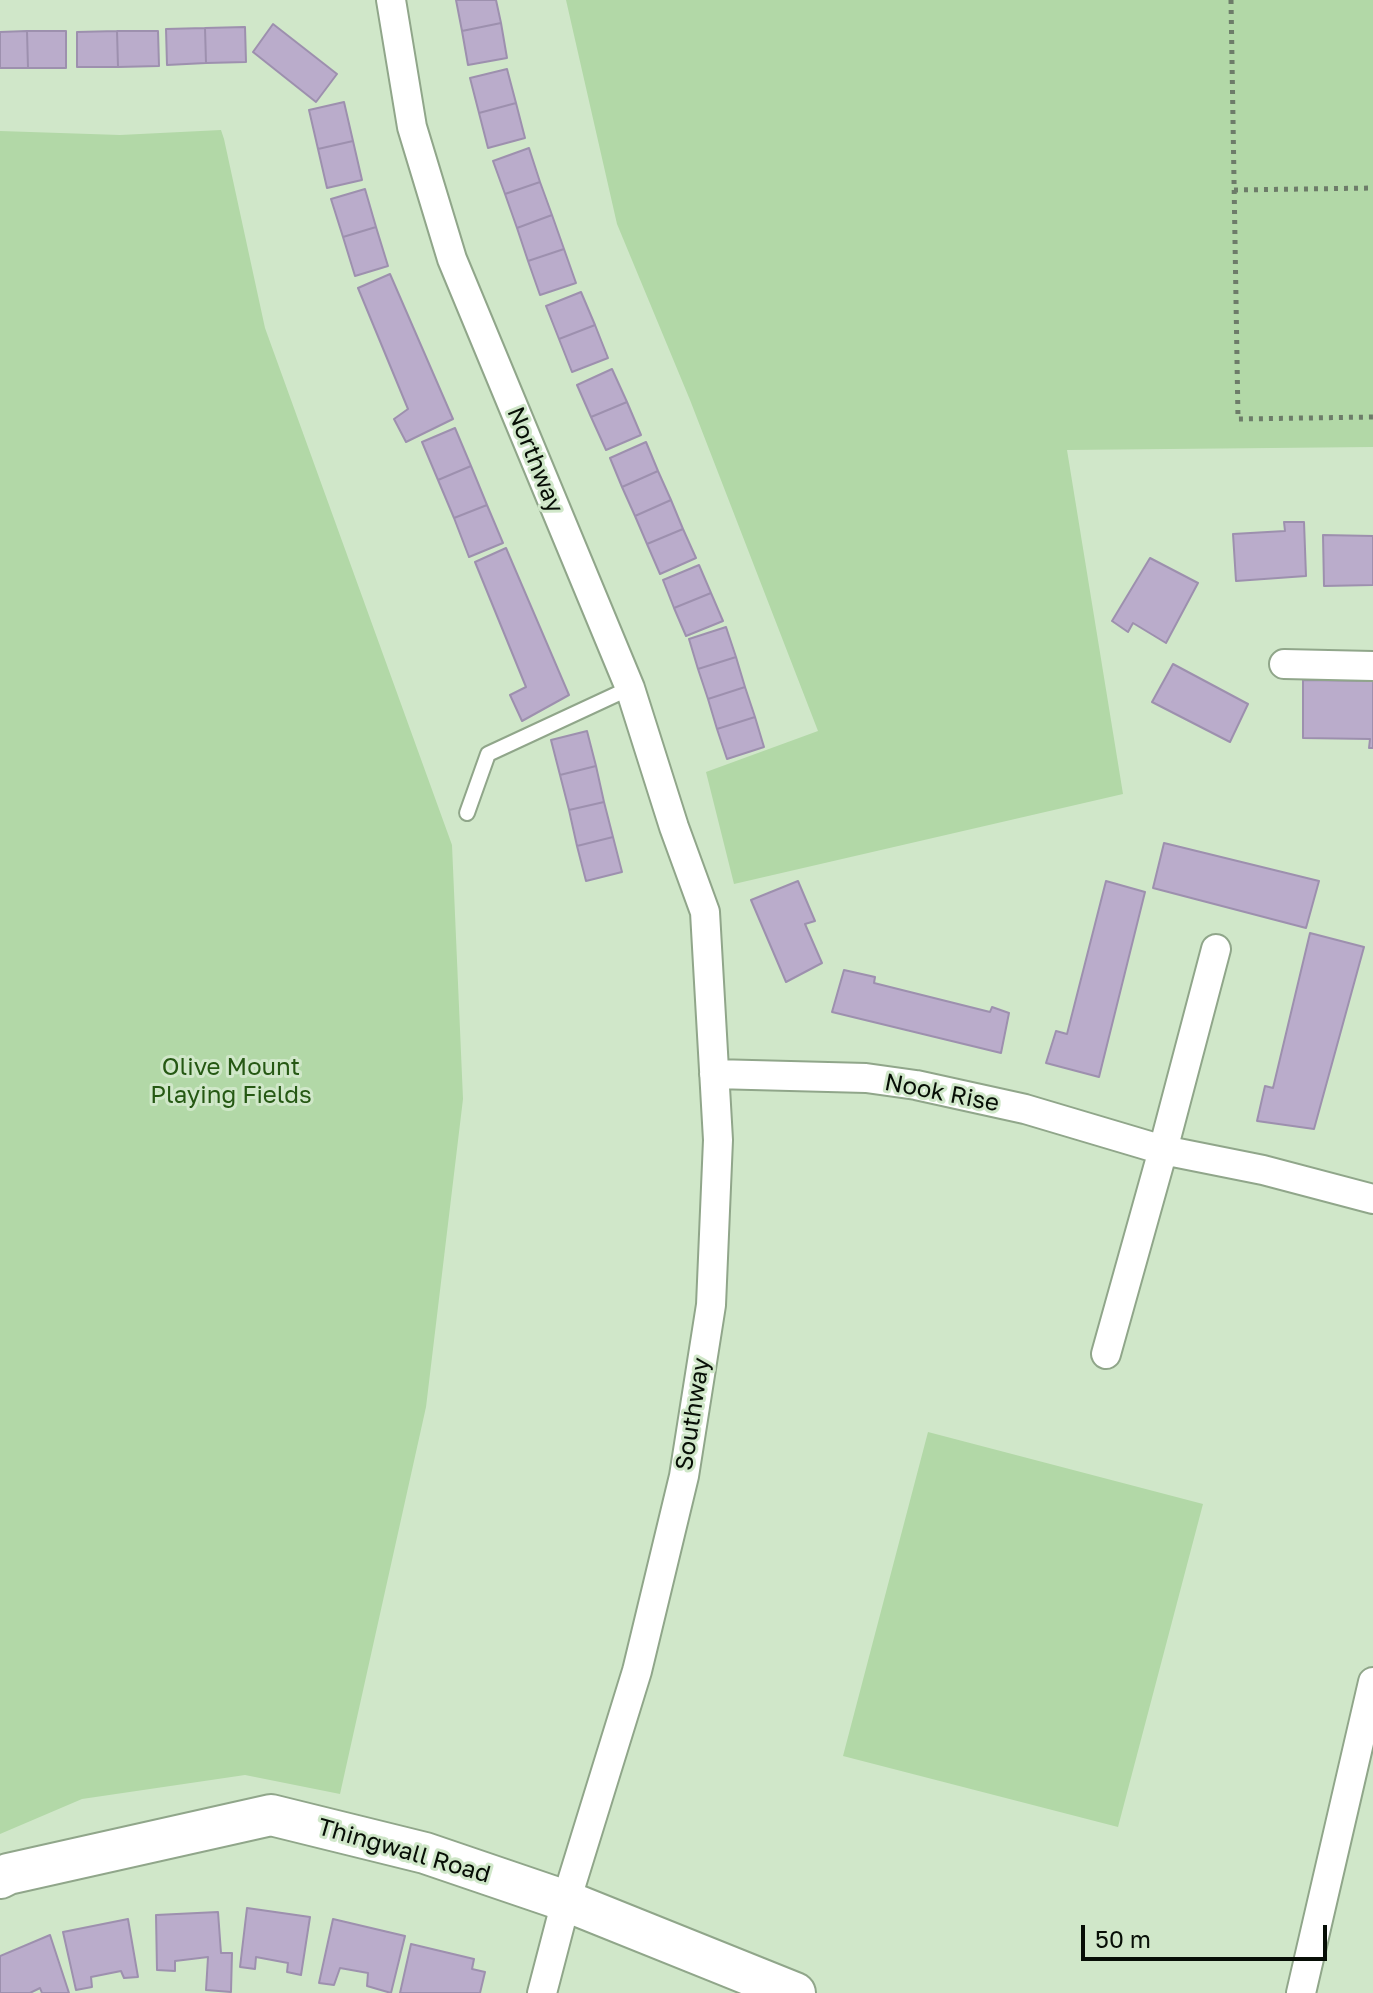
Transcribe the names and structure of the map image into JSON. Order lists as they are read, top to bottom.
{
  "streets": {
    "street": [
      "Northway",
      "Nook Rise",
      "Southway",
      "Thingwall Road"
    ]
  },
  "crossings": [
    ["Northway", "Southway"],
    ["Nook Rise", "Southway"],
    ["Southway", "Thingwall Road"]
  ],
  "parks": ["Olive Mount Playing Fields"],
  "scale_bar": "50 m"
}
